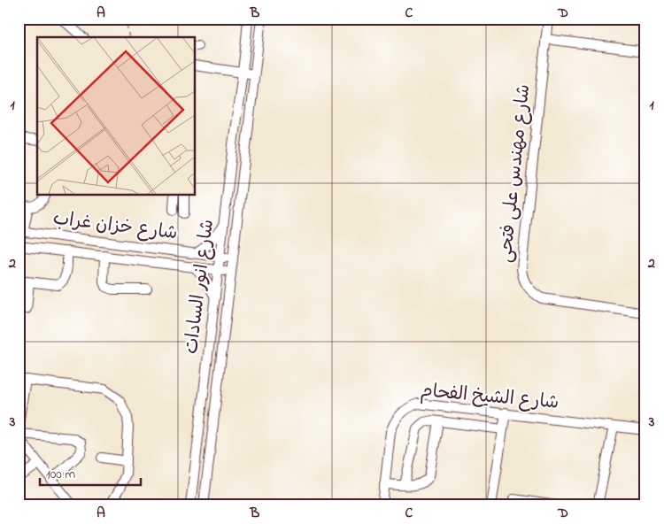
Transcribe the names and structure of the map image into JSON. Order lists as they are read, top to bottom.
{
  "streets": {
    "street": [
      "شارع مهندس على فتحى",
      "شارع خزان غراب",
      "شارع انور السادات",
      "شارع الشيخ الفحام"
    ]
  },
  "crossings": [
    ["شارع خزان غراب", "شارع انور السادات"]
  ],
  "scale_bar": "100 m",
  "grid": {
    "columns": [
      "A",
      "B",
      "C",
      "D"
    ],
    "rows": ["1", "2", "3"]
  }
}
